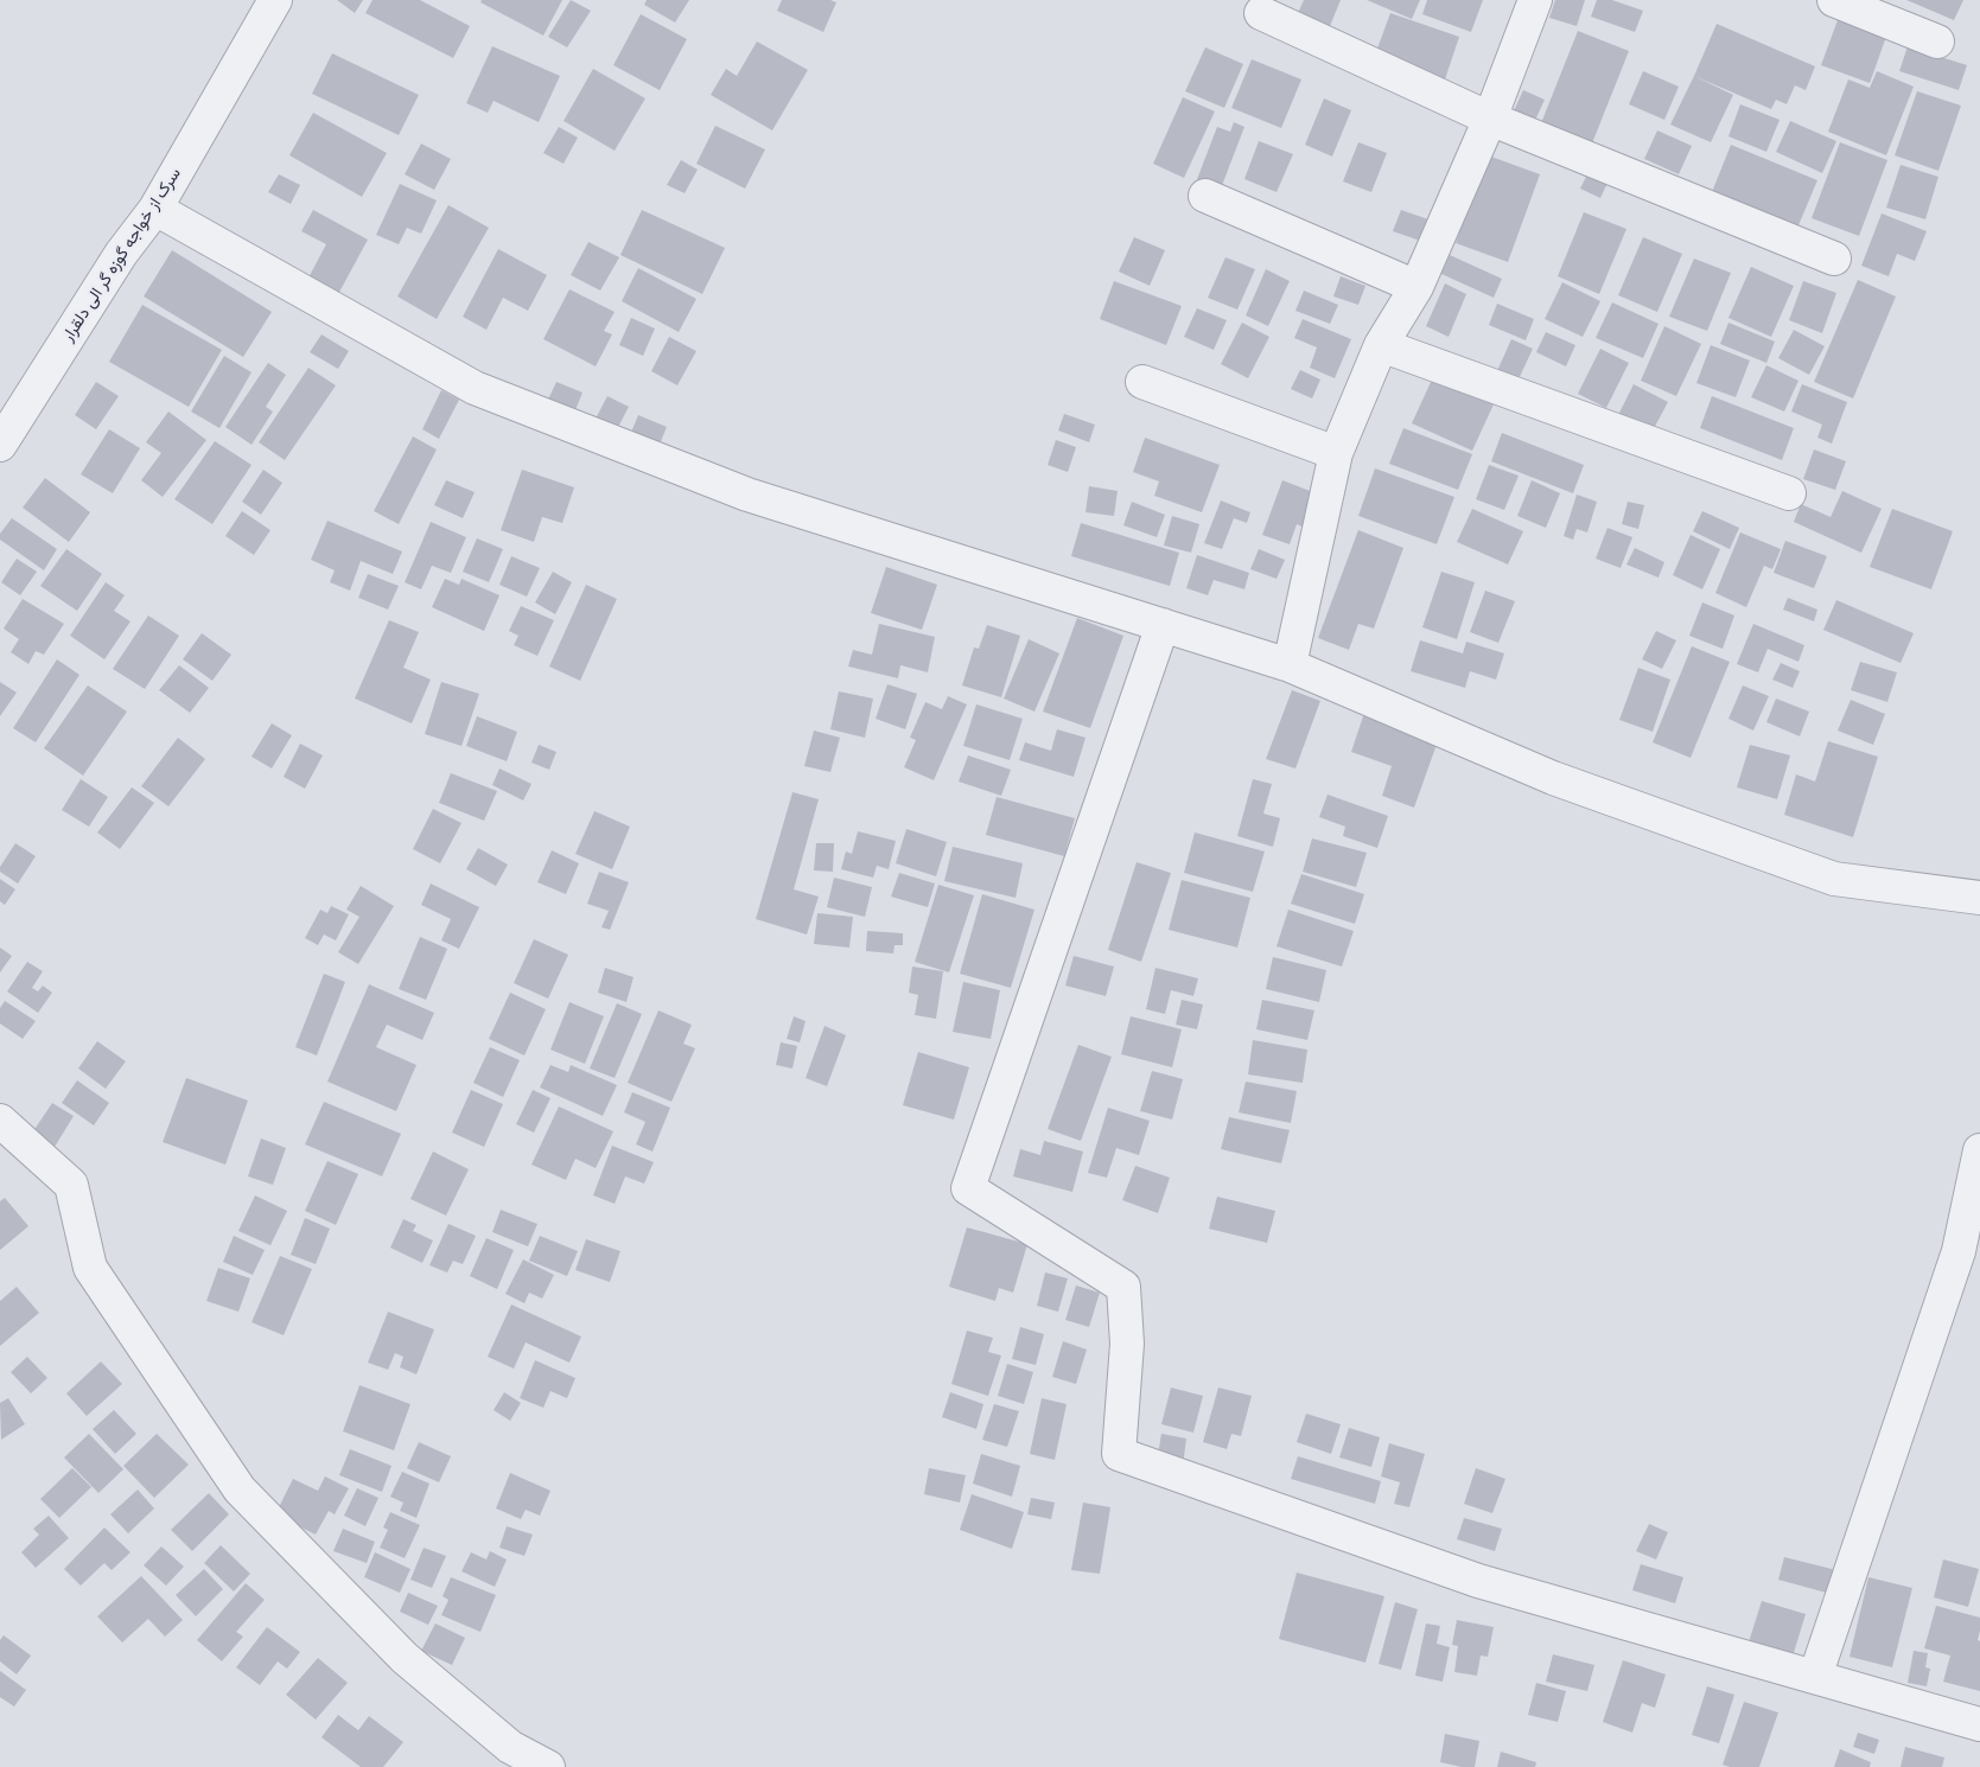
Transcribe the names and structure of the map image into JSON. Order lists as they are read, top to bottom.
{
  "streets": {
    "street": ["سرک از خواجه گوزه گر الی دلقرار"]
  }
}
